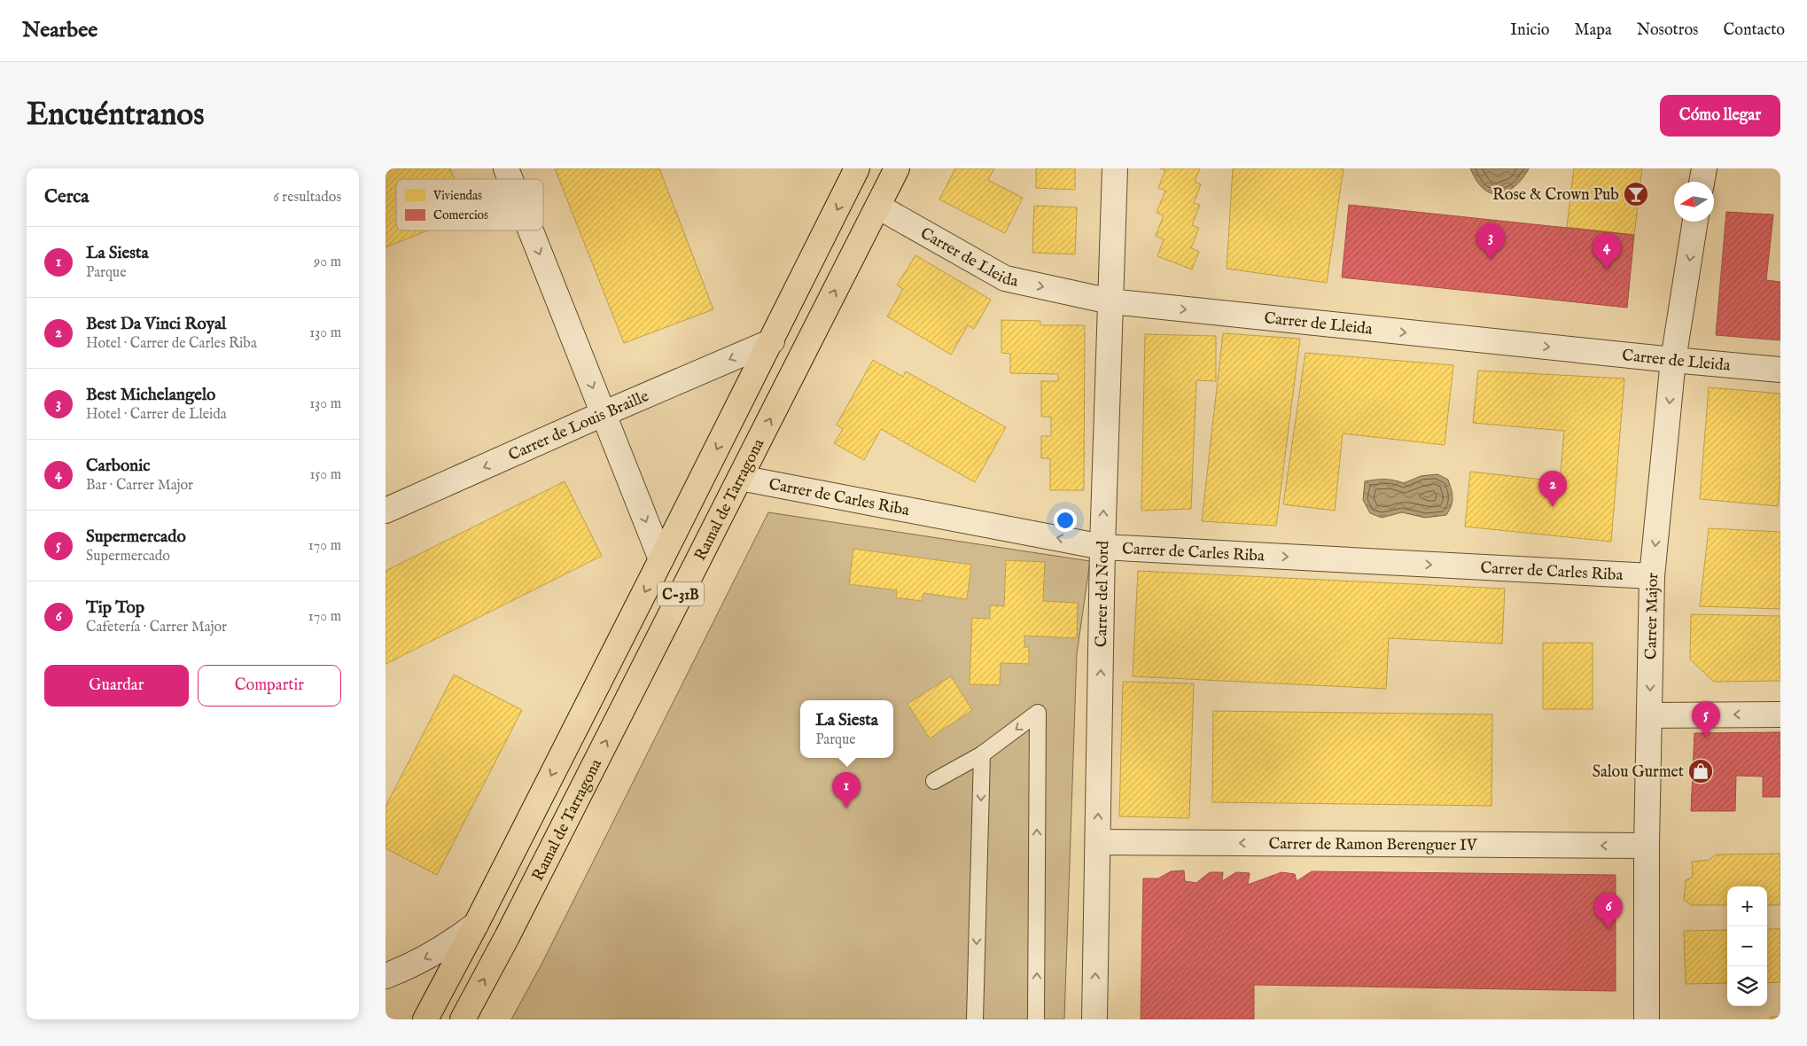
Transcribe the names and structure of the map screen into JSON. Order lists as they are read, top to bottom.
{
  "streets": {
    "main road": ["Ramal de Tarragona", "C-31B"],
    "street": [
      "Carrer de Lleida",
      "Carrer de Louis Braille",
      "Carrer de Carles Riba",
      "Carrer del Nord",
      "Carrer Major",
      "Carrer de Ramon Berenguer IV"
    ]
  },
  "crossings": [
    ["Carrer de Lleida", "Ramal de Tarragona"],
    ["Carrer de Lleida", "Carrer del Nord"],
    ["Carrer de Lleida", "Carrer Major"],
    ["Carrer de Louis Braille", "Ramal de Tarragona"],
    ["Carrer de Carles Riba", "Ramal de Tarragona"],
    ["Carrer de Carles Riba", "Carrer del Nord"],
    ["Carrer de Carles Riba", "Carrer Major"],
    ["Carrer del Nord", "Carrer de Ramon Berenguer IV"],
    ["Carrer Major", "Carrer de Ramon Berenguer IV"]
  ],
  "one_way": [
    "Carrer de Lleida",
    "Carrer de Louis Braille",
    "Carrer del Nord",
    "Carrer Major",
    "Carrer de Ramon Berenguer IV"
  ],
  "places": {
    "bar": ["Rose & Crown Pub"],
    "shop": ["Salou Gurmet"]
  },
  "legend": ["Viviendas", "Comercios"],
  "north": "left",
  "page": {
    "header": "Nearbee",
    "nav": [
      "Inicio",
      "Mapa",
      "Nosotros",
      "Contacto"
    ],
    "buttons": [
      "Cómo llegar",
      ["Guardar", "Compartir"]
    ],
    "title": "Encuéntranos",
    "heading": ["Cerca", "6 resultados"],
    "pins": [
      "3",
      "4",
      "2",
      "5",
      "1",
      "6"
    ],
    "list": [
      {
        "mark": "1",
        "name": "La Siesta",
        "note": "Parque",
        "value": "90 m"
      },
      {
        "mark": "2",
        "name": "Best Da Vinci Royal",
        "note": "Hotel · Carrer de Carles Riba",
        "value": "130 m"
      },
      {
        "mark": "3",
        "name": "Best Michelangelo",
        "note": "Hotel · Carrer de Lleida",
        "value": "130 m"
      },
      {
        "mark": "4",
        "name": "Carbonic",
        "note": "Bar · Carrer Major",
        "value": "150 m"
      },
      {
        "mark": "5",
        "name": "Supermercado",
        "note": "Supermercado",
        "value": "170 m"
      },
      {
        "mark": "6",
        "name": "Tip Top",
        "note": "Cafetería · Carrer Major",
        "value": "170 m"
      }
    ],
    "popup": ["La Siesta", "Parque"],
    "map_buttons": ["+", "−"]
  }
}
